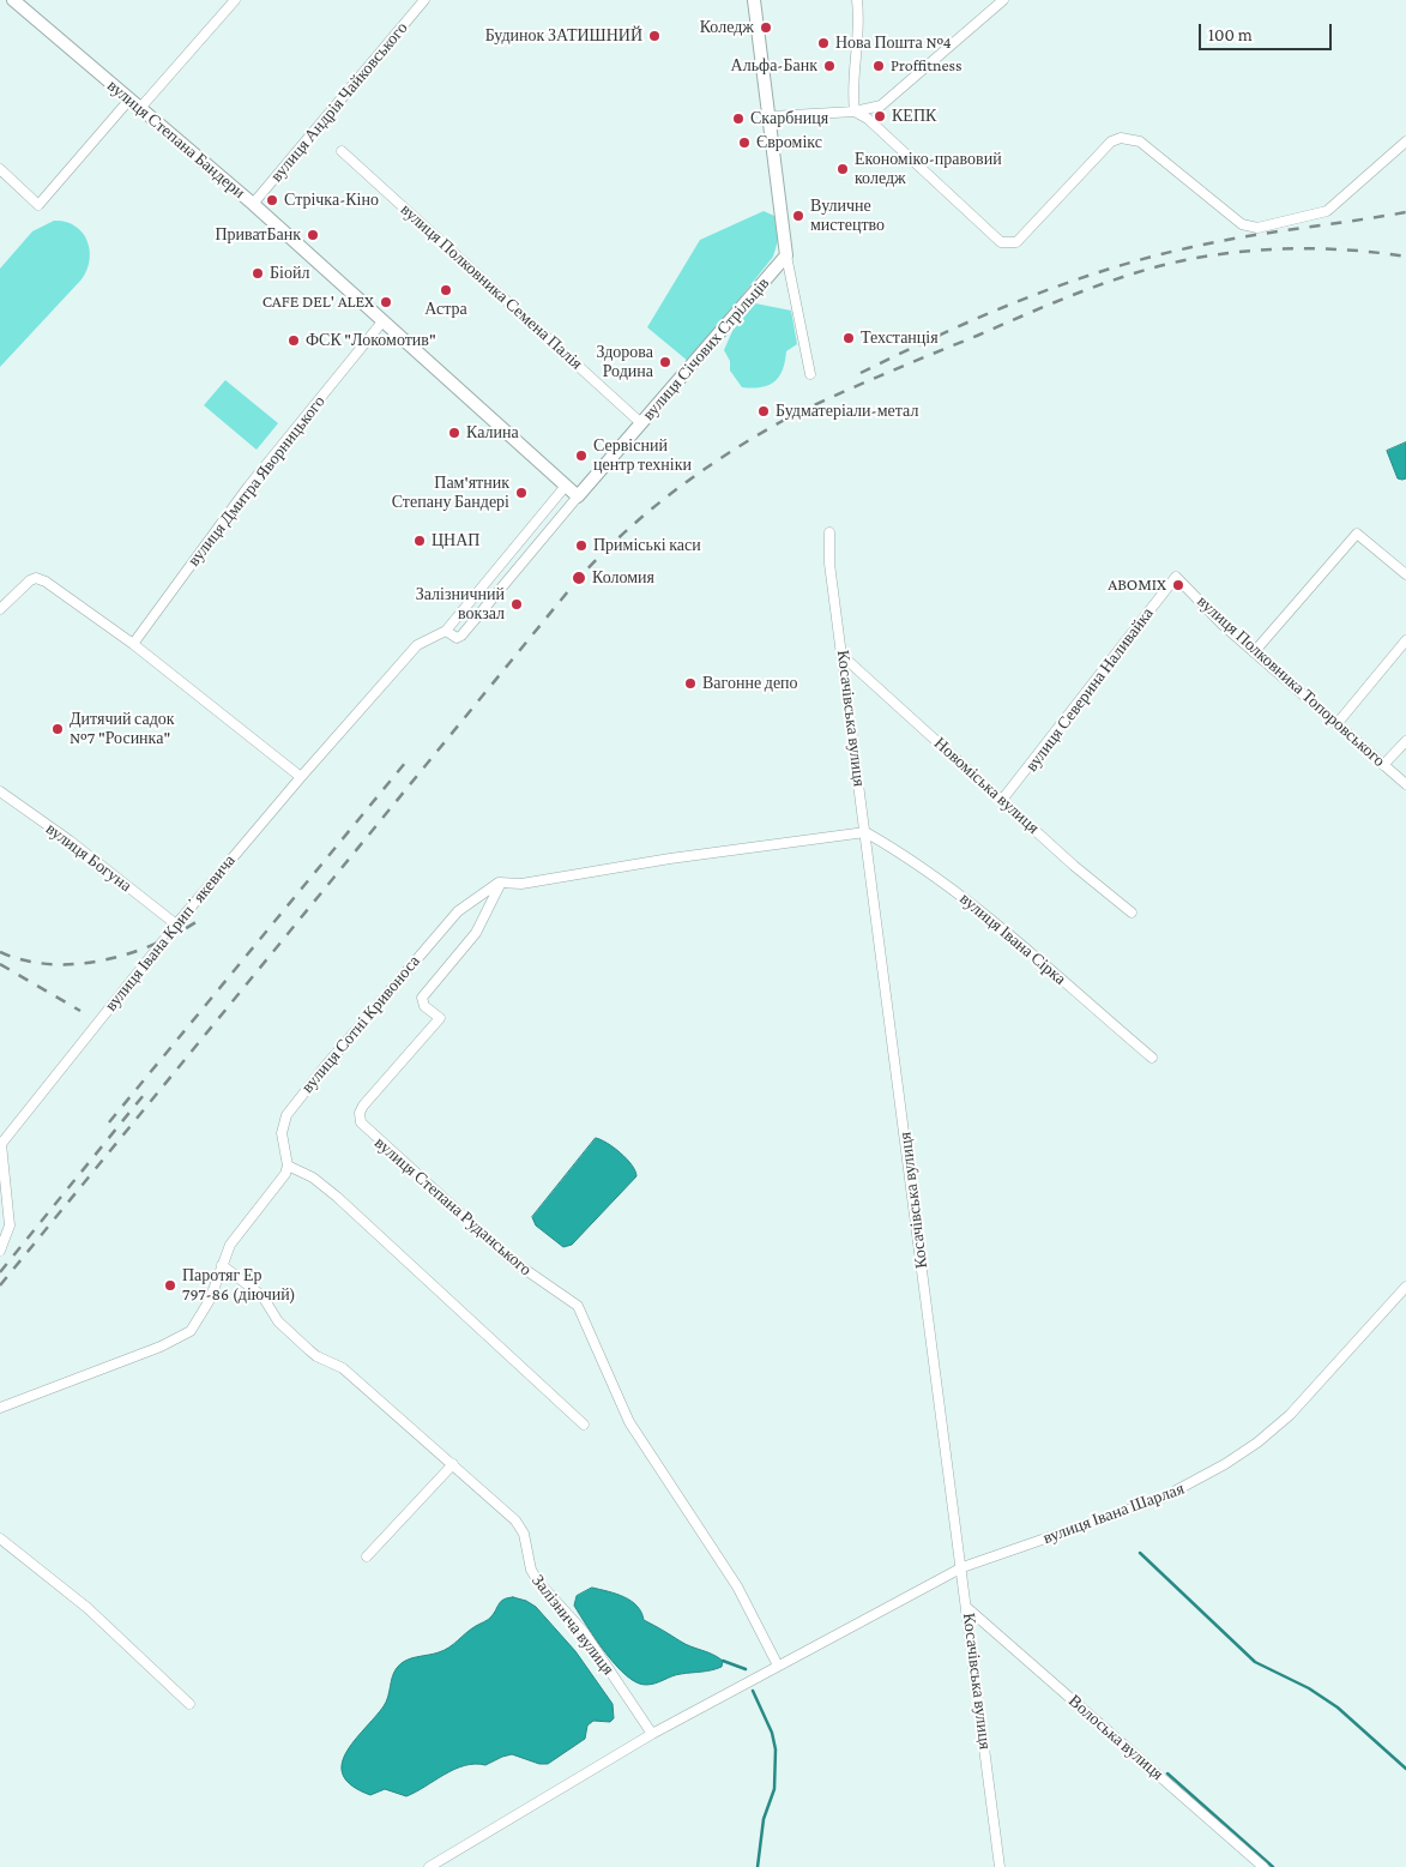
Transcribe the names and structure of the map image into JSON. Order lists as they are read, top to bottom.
{
  "streets": {
    "street": [
      "вулиця Андрія Чайковського",
      "вулиця Степана Бандери",
      "вулиця Полковника Семена Палія",
      "вулиця Січових Стрільців",
      "вулиця Дмитра Яворницького",
      "вулиця Полковника Топоровського",
      "вулиця Северина Наливайка",
      "Косачівська вулиця",
      "Новоміська вулиця",
      "вулиця Богуна",
      "вулиця Івана Крипʼякевича",
      "вулиця Івана Сірка",
      "вулиця Сотні Кривоноса",
      "вулиця Степана Руданського",
      "вулиця Івана Шарлая",
      "Залізнича вулиця",
      "Волоська вулиця"
    ]
  },
  "crossings": [
    ["вулиця Андрія Чайковського", "вулиця Степана Бандери"],
    ["вулиця Степана Бандери", "вулиця Січових Стрільців"],
    ["вулиця Степана Бандери", "вулиця Дмитра Яворницького"],
    ["вулиця Полковника Семена Палія", "вулиця Січових Стрільців"],
    ["вулиця Полковника Топоровського", "вулиця Северина Наливайка"],
    ["вулиця Северина Наливайка", "Новоміська вулиця"],
    ["Косачівська вулиця", "Новоміська вулиця"],
    ["Косачівська вулиця", "вулиця Івана Сірка"],
    ["Косачівська вулиця", "вулиця Івана Шарлая"],
    ["Косачівська вулиця", "Волоська вулиця"],
    ["вулиця Богуна", "вулиця Івана Крипʼякевича"],
    ["вулиця Сотні Кривоноса", "вулиця Степана Руданського"],
    ["вулиця Степана Руданського", "вулиця Івана Шарлая"],
    ["вулиця Івана Шарлая", "Залізнича вулиця"]
  ],
  "places": [
    "Коледж",
    "Будинок ЗАТИШНИЙ",
    "Нова Пошта №4",
    "Альфа-Банк",
    "Proffitness",
    "КЕПК",
    "Скарбниця",
    "Євромікс",
    "Економіко-правовий коледж",
    "Стрічка-Кіно",
    "Вуличне мистецтво",
    "ПриватБанк",
    "Біойл",
    "Астра",
    "CAFE DEL' ALEX",
    "Техстанція",
    "ФСК \"Локомотив\"",
    "Здорова Родина",
    "Будматеріали-метал",
    "Калина",
    "Сервісний центр техніки",
    "Пам'ятник Степану Бандері",
    "ЦНАП",
    "Приміські каси",
    "Коломия",
    "ABOMIX",
    "Залізничний вокзал",
    "Вагонне депо",
    "Дитячий садок №7 \"Росинка\"",
    "Паротяг Ер 797-86 (діючий)"
  ],
  "scale_bar": "100 m"
}
